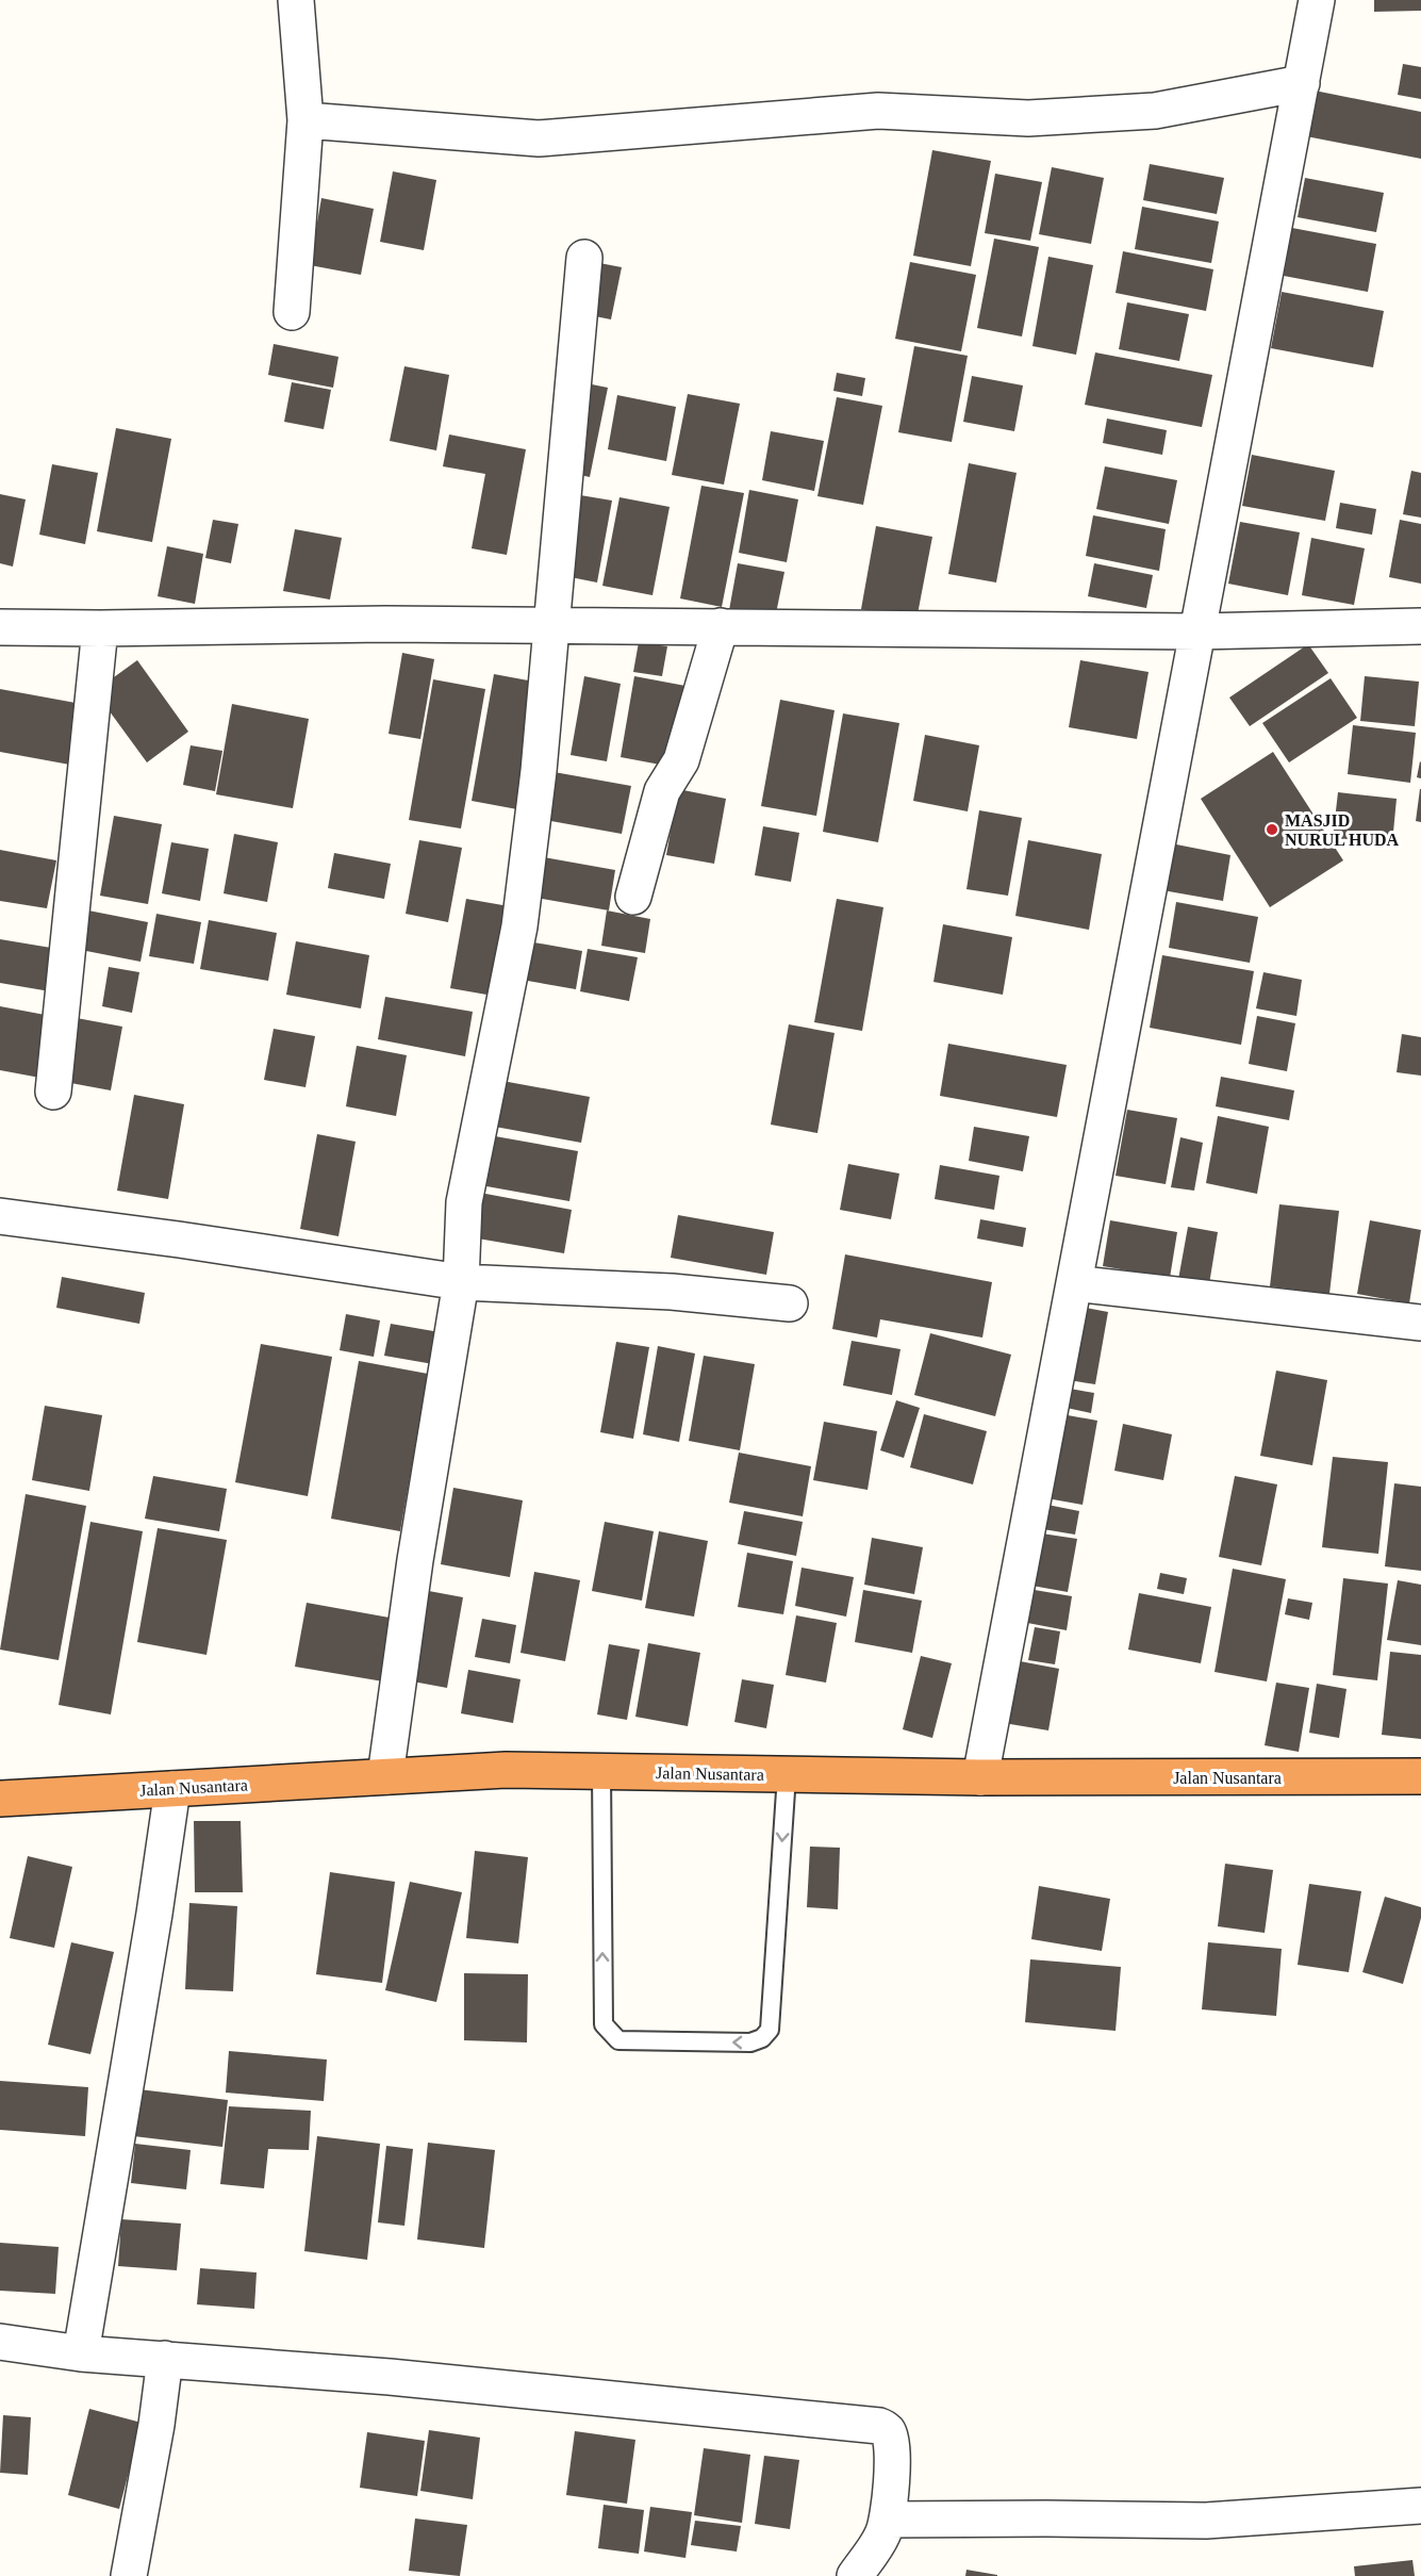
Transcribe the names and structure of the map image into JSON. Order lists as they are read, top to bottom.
{
  "streets": {
    "highway": ["Jalan Nusantara"]
  },
  "places": ["MASJID NURUL HUDA"]
}
